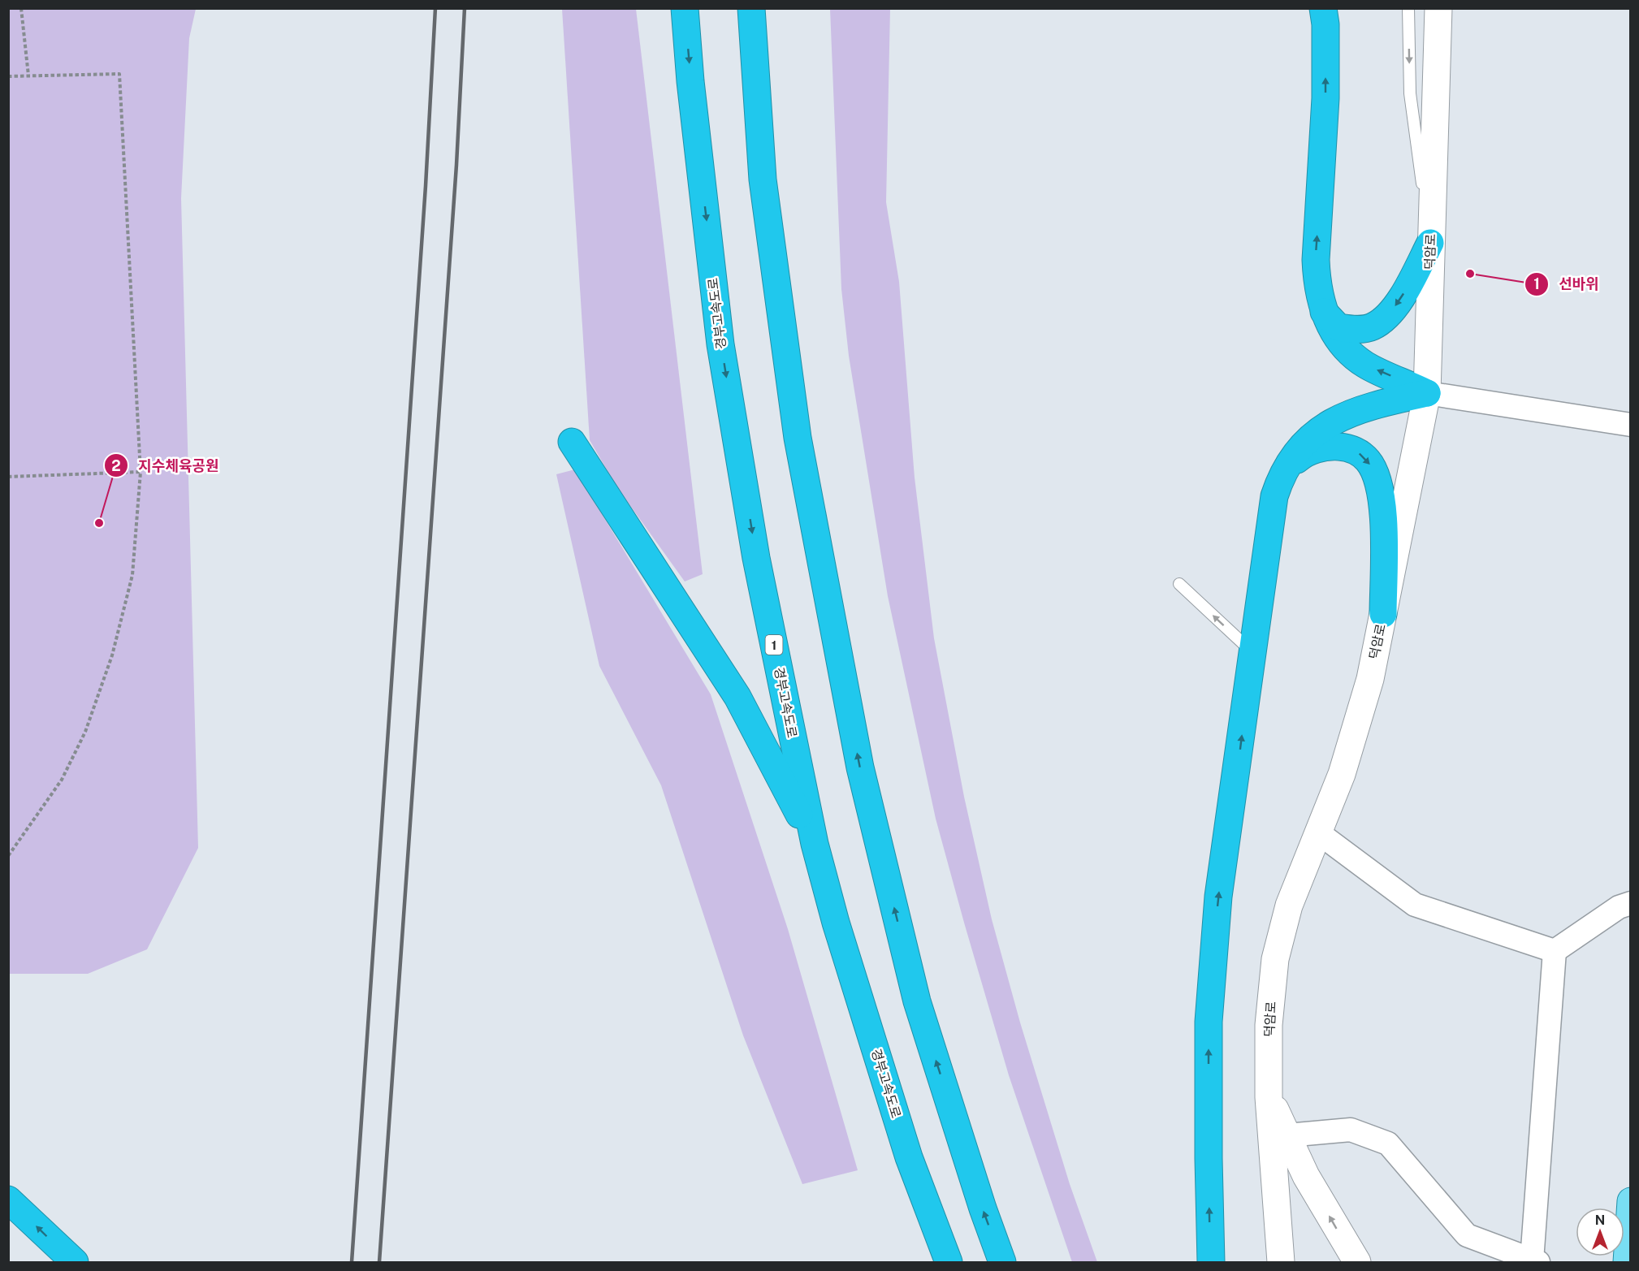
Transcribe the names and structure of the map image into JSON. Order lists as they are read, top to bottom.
{
  "streets": {
    "highway": ["경부고속도로", "1"],
    "street": ["덕암로"]
  },
  "places": ["선바위", "지수체육공원"],
  "north": "top"
}
